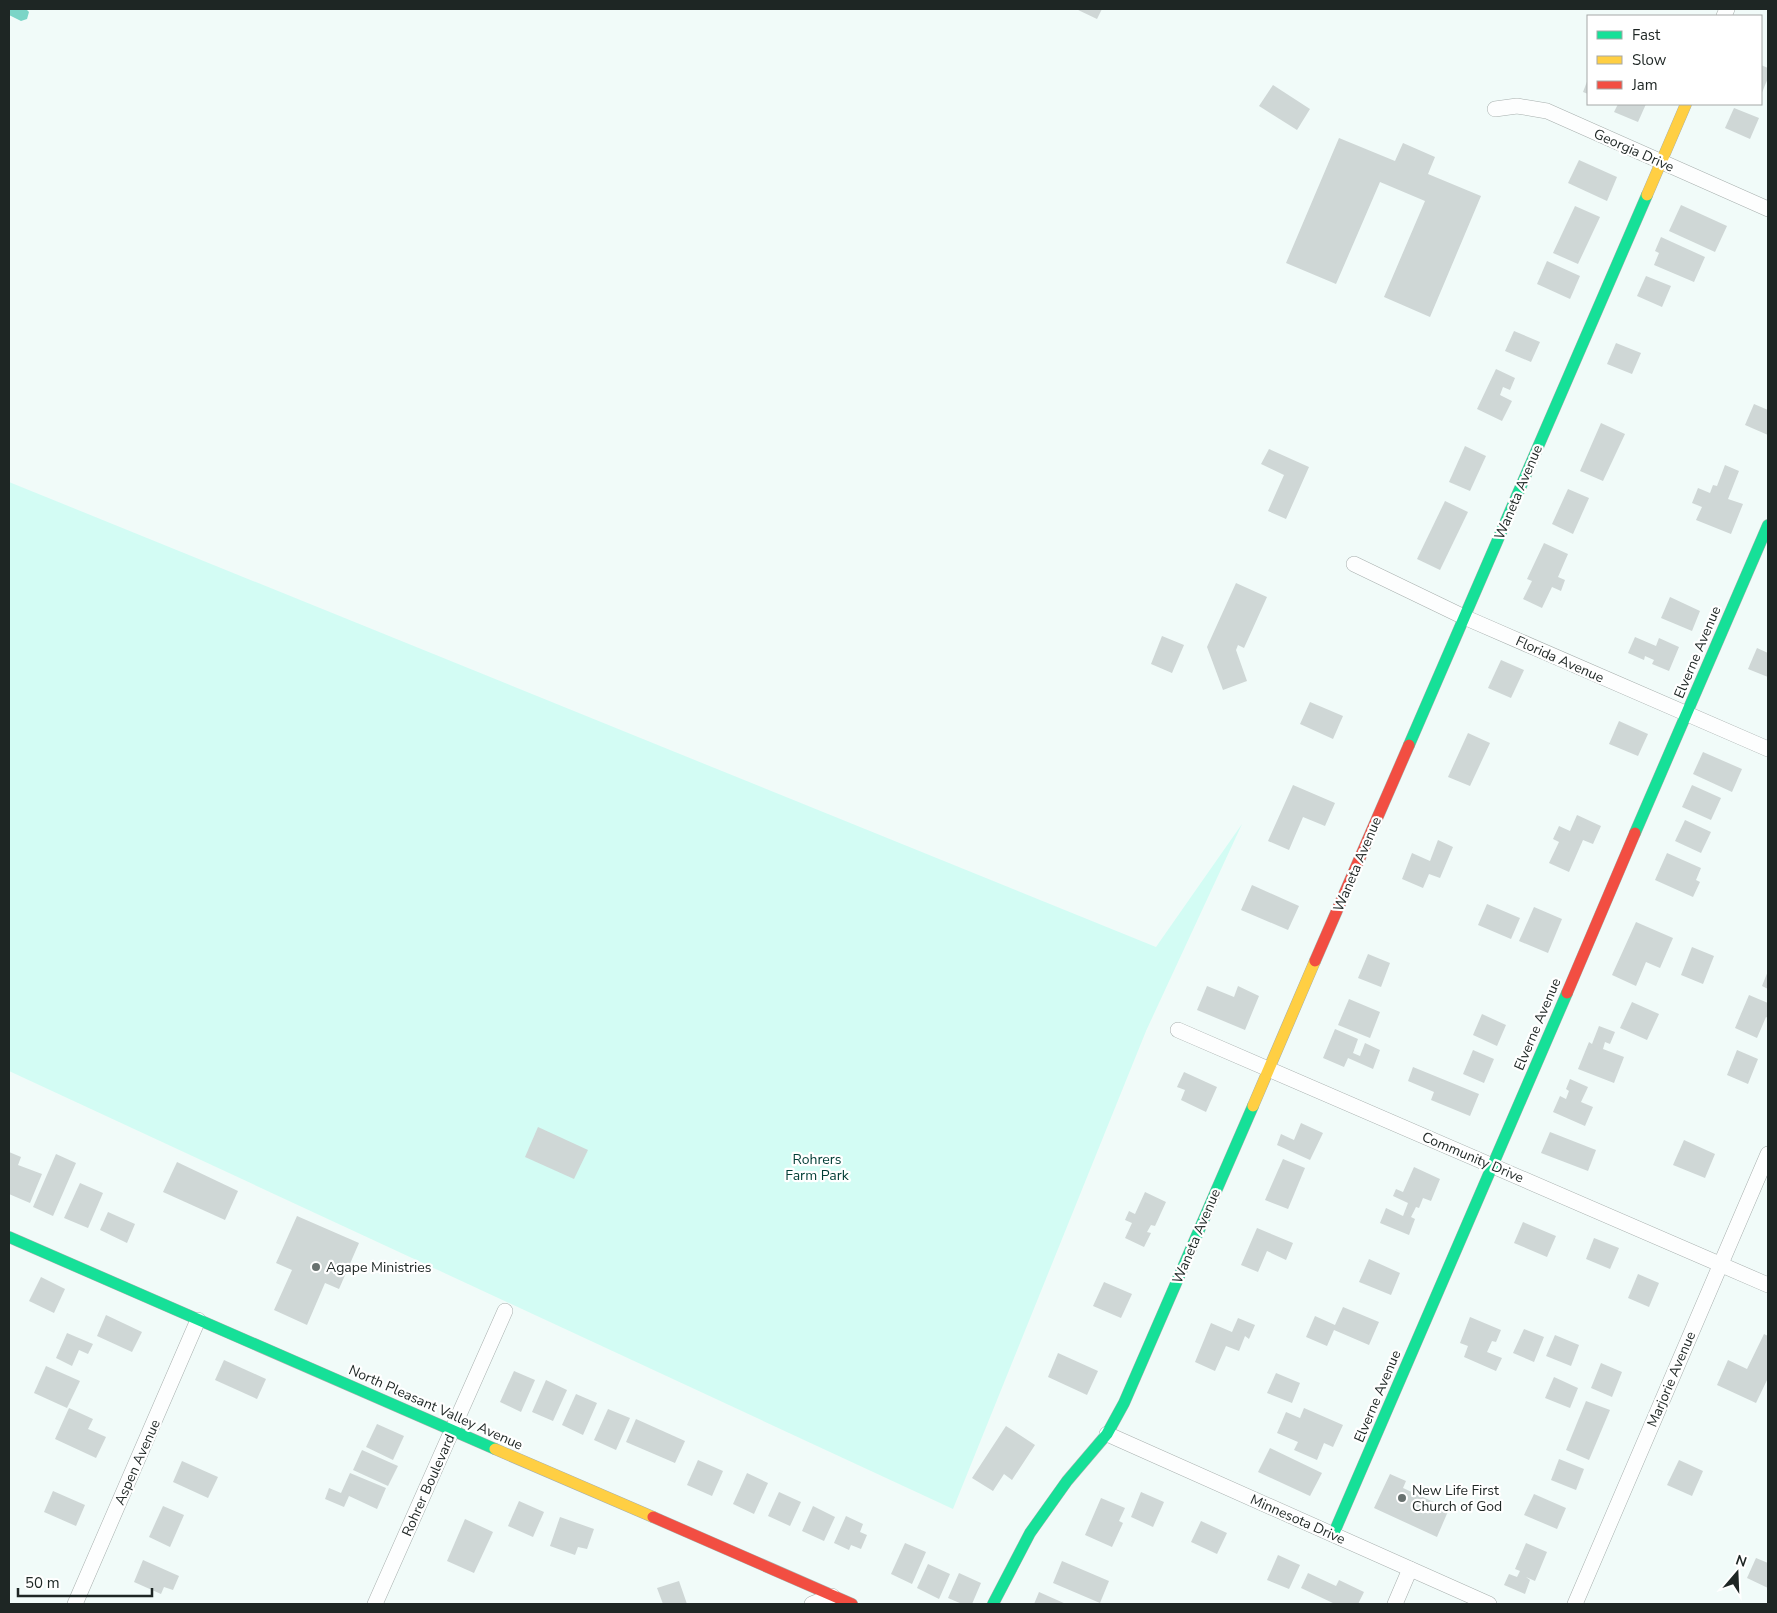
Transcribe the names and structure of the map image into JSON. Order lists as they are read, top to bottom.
{
  "streets": {
    "street": [
      "Georgia Drive",
      "Waneta Avenue",
      "Elverne Avenue",
      "Florida Avenue",
      "Community Drive",
      "Marjorie Avenue",
      "North Pleasant Valley Avenue",
      "Aspen Avenue",
      "Rohrer Boulevard",
      "Minnesota Drive"
    ]
  },
  "crossings": [
    ["Georgia Drive", "Waneta Avenue"],
    ["Waneta Avenue", "Florida Avenue"],
    ["Waneta Avenue", "Community Drive"],
    ["Waneta Avenue", "Minnesota Drive"],
    ["Elverne Avenue", "Florida Avenue"],
    ["Elverne Avenue", "Community Drive"],
    ["Elverne Avenue", "Minnesota Drive"],
    ["Community Drive", "Marjorie Avenue"],
    ["North Pleasant Valley Avenue", "Aspen Avenue"],
    ["North Pleasant Valley Avenue", "Rohrer Boulevard"]
  ],
  "parks": ["Rohrers Farm Park"],
  "places": ["Agape Ministries", "New Life First Church of God"],
  "legend": ["Fast", "Slow", "Jam"],
  "scale_bar": "50 m",
  "north": "top"
}
